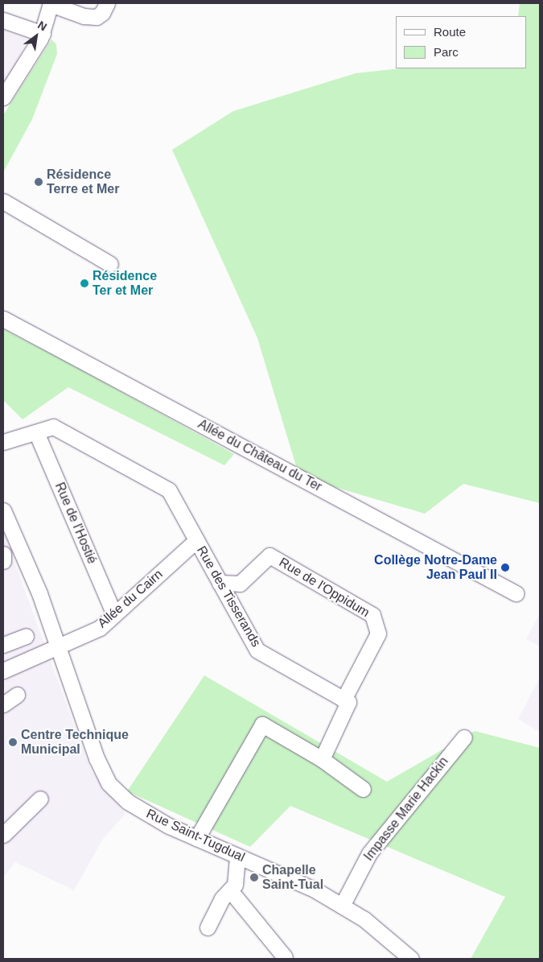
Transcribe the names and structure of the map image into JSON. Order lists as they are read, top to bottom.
{
  "streets": {
    "street": [
      "Allée du Château du Ter",
      "Rue de l'Hostié",
      "Rue de l'Oppidum",
      "Rue des Tisserands",
      "Allée du Cairn",
      "Impasse Marie Hackin",
      "Rue Saint-Tugdual"
    ]
  },
  "crossings": [
    ["Rue de l'Hostié", "Rue des Tisserands"],
    ["Rue de l'Hostié", "Allée du Cairn"],
    ["Rue de l'Oppidum", "Rue des Tisserands"],
    ["Rue des Tisserands", "Allée du Cairn"],
    ["Allée du Cairn", "Rue Saint-Tugdual"],
    ["Impasse Marie Hackin", "Rue Saint-Tugdual"]
  ],
  "places": [
    "Résidence Terre et Mer",
    "Résidence Ter et Mer",
    "Collège Notre-Dame Jean Paul II",
    "Centre Technique Municipal",
    "Chapelle Saint-Tual"
  ],
  "legend": ["Route", "Parc"],
  "north": "top right"
}
